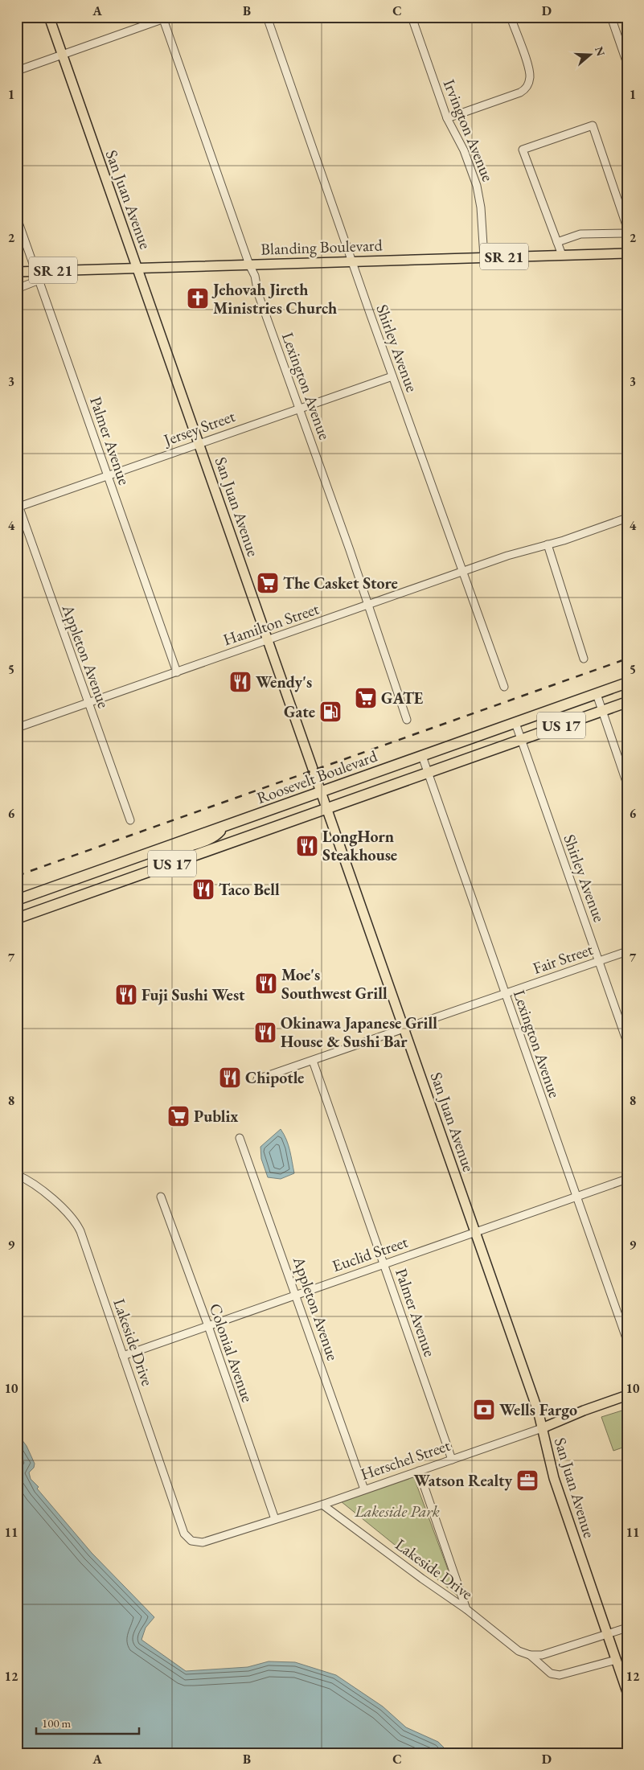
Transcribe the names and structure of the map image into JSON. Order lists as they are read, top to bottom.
{
  "streets": {
    "highway": ["US 17", "Roosevelt Boulevard"],
    "main road": [
      "San Juan Avenue",
      "Blanding Boulevard",
      "SR 21",
      "Herschel Street"
    ],
    "street": [
      "Irvington Avenue",
      "Shirley Avenue",
      "Lexington Avenue",
      "Jersey Street",
      "Palmer Avenue",
      "Hamilton Street",
      "Appleton Avenue",
      "Fair Street",
      "Euclid Street",
      "Lakeside Drive",
      "Colonial Avenue"
    ]
  },
  "crossings": [
    ["Irvington Avenue", "Blanding Boulevard"],
    ["San Juan Avenue", "Blanding Boulevard"],
    ["San Juan Avenue", "Jersey Street"],
    ["San Juan Avenue", "Hamilton Street"],
    ["San Juan Avenue", "Roosevelt Boulevard"],
    ["San Juan Avenue", "Fair Street"],
    ["San Juan Avenue", "Euclid Street"],
    ["San Juan Avenue", "Lakeside Drive"],
    ["San Juan Avenue", "Herschel Street"],
    ["Blanding Boulevard", "Shirley Avenue"],
    ["Blanding Boulevard", "Lexington Avenue"],
    ["Blanding Boulevard", "Palmer Avenue"],
    ["Shirley Avenue", "Jersey Street"],
    ["Shirley Avenue", "Hamilton Street"],
    ["Shirley Avenue", "Roosevelt Boulevard"],
    ["Shirley Avenue", "Fair Street"],
    ["Lexington Avenue", "Jersey Street"],
    ["Lexington Avenue", "Hamilton Street"],
    ["Lexington Avenue", "Roosevelt Boulevard"],
    ["Lexington Avenue", "Fair Street"],
    ["Lexington Avenue", "Euclid Street"],
    ["Jersey Street", "Palmer Avenue"],
    ["Jersey Street", "Appleton Avenue"],
    ["Palmer Avenue", "Hamilton Street"],
    ["Palmer Avenue", "Fair Street"],
    ["Palmer Avenue", "Euclid Street"],
    ["Palmer Avenue", "Herschel Street"],
    ["Hamilton Street", "Appleton Avenue"],
    ["Appleton Avenue", "Euclid Street"],
    ["Appleton Avenue", "Herschel Street"],
    ["Euclid Street", "Lakeside Drive"],
    ["Euclid Street", "Colonial Avenue"],
    ["Lakeside Drive", "Herschel Street"],
    ["Colonial Avenue", "Herschel Street"]
  ],
  "parks": ["Lakeside Park"],
  "places": {
    "church": ["Jehovah Jireth Ministries Church"],
    "supermarket": ["The Casket Store", "GATE", "Publix"],
    "restaurant": [
      "Wendy's",
      "LongHorn Steakhouse",
      "Taco Bell",
      "Moe's Southwest Grill",
      "Fuji Sushi West",
      "Okinawa Japanese Grill House & Sushi Bar",
      "Chipotle"
    ],
    "fuel station": ["Gate"],
    "bank": ["Wells Fargo"],
    "office": ["Watson Realty"]
  },
  "scale_bar": "100 m",
  "north": "right",
  "grid": {
    "columns": [
      "A",
      "B",
      "C",
      "D"
    ],
    "rows": [
      "1",
      "2",
      "3",
      "4",
      "5",
      "6",
      "7",
      "8",
      "9",
      "10",
      "11",
      "12"
    ]
  }
}
